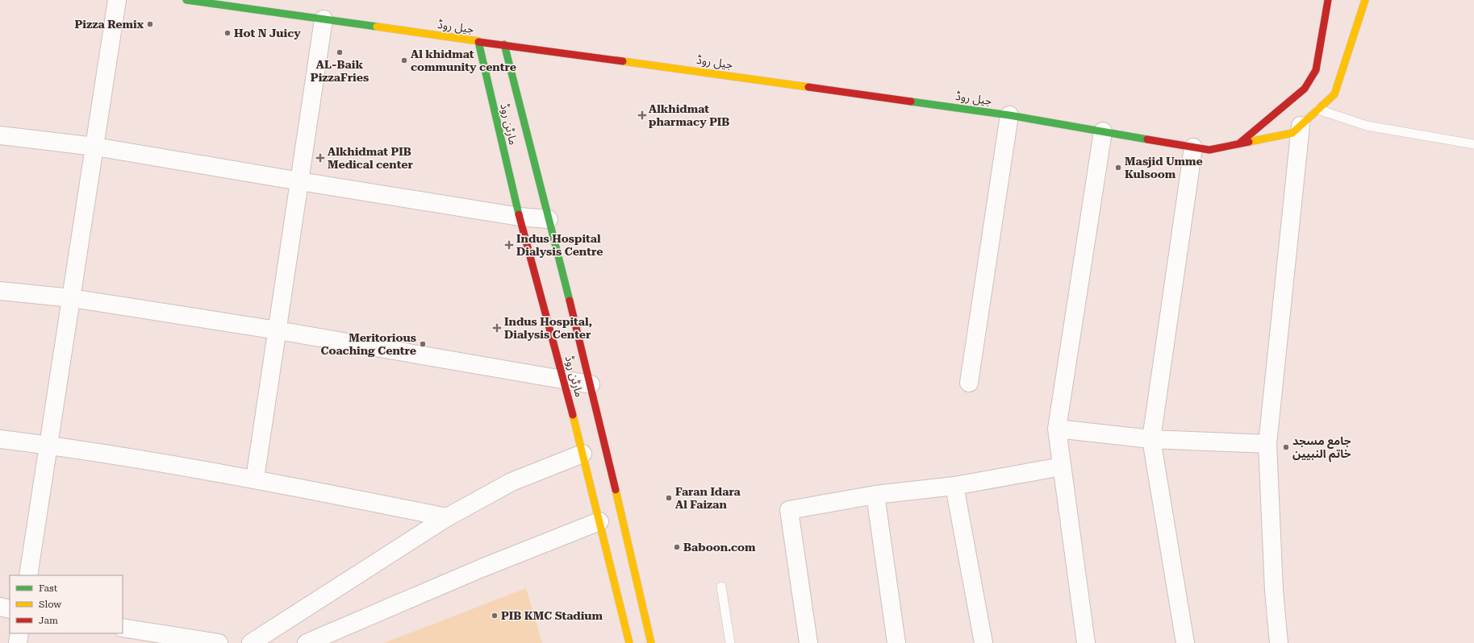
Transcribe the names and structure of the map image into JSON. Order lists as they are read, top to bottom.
{
  "streets": {
    "main road": ["جیل روڈ", "مارٹن روڈ"]
  },
  "crossings": [
    ["جیل روڈ", "مارٹن روڈ"]
  ],
  "places": {
    "other": [
      "Pizza Remix",
      "Hot N Juicy",
      "AL-Baik PizzaFries",
      "Al khidmat community centre",
      "Masjid Umme Kulsoom",
      "Meritorious Coaching Centre",
      "جامع مسجد خاتم النبیین",
      "Faran Idara Al Faizan",
      "Baboon.com",
      "PIB KMC Stadium"
    ],
    "health": [
      "Alkhidmat pharmacy PIB",
      "Alkhidmat PIB Medical center",
      "Indus Hospital Dialysis Centre",
      "Indus Hospital, Dialysis Center"
    ]
  },
  "legend": ["Fast", "Slow", "Jam"]
}
